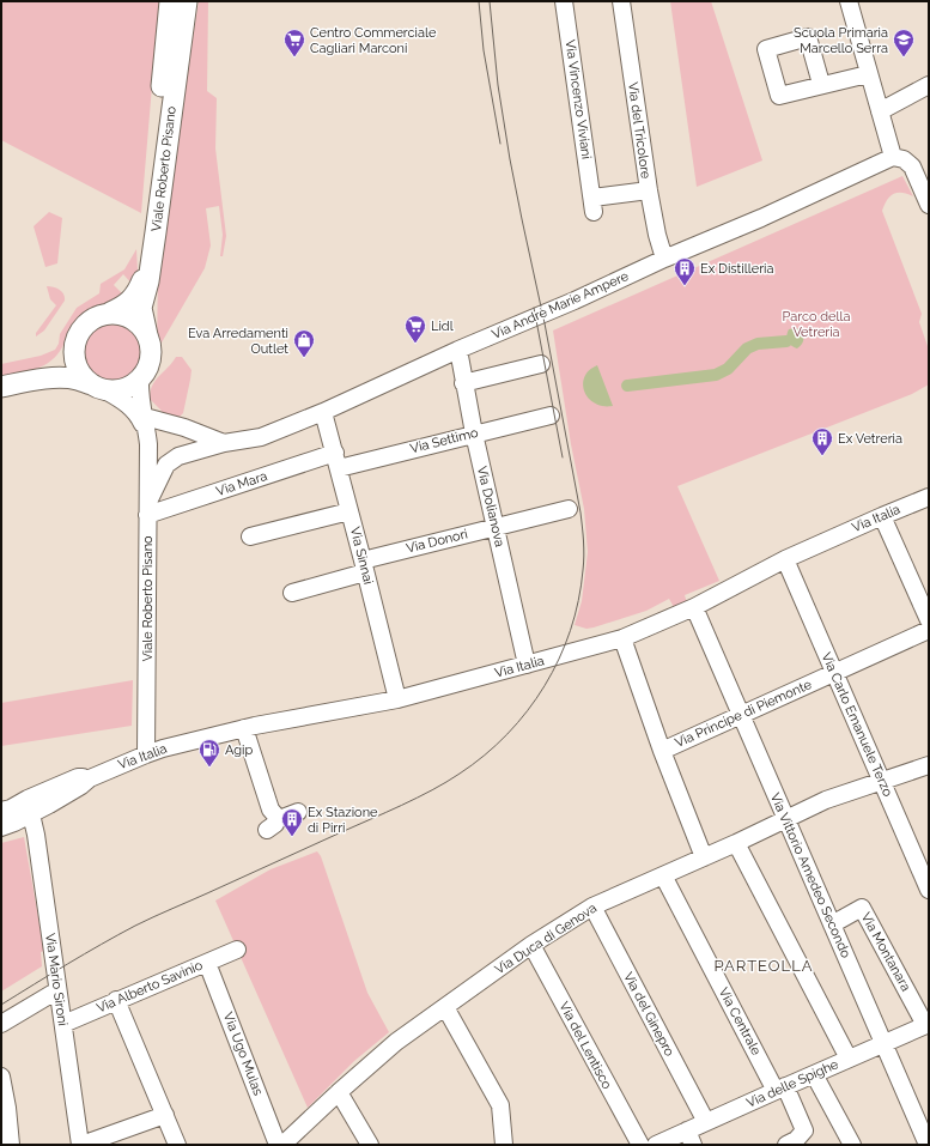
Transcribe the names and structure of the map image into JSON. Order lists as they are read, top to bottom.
{
  "streets": {
    "main road": ["Viale Roberto Pisano"],
    "street": [
      "Via Vincenzo Viviani",
      "Via del Tricolore",
      "Via Andrè Marie Ampere",
      "Via Settimo",
      "Via Mara",
      "Via Dolianova",
      "Via Italia",
      "Via Donori",
      "Via Sinnai",
      "Via Principe di Piemonte",
      "Via Carlo Emanuele Terzo",
      "Via Vittorio Amedeo Secondo",
      "Via Duca di Genova",
      "Via Montanara",
      "Via Mario Sironi",
      "Via Alberto Savinio",
      "Via del Ginepro",
      "Via Centrale",
      "Via del Lentisco",
      "Via Ugo Mulas",
      "Via delle Spighe"
    ]
  },
  "crossings": [
    ["Via Vincenzo Viviani", "Via del Tricolore"],
    ["Via del Tricolore", "Via Andrè Marie Ampere"],
    ["Viale Roberto Pisano", "Via Andrè Marie Ampere"],
    ["Viale Roberto Pisano", "Via Mara"],
    ["Viale Roberto Pisano", "Via Italia"],
    ["Via Andrè Marie Ampere", "Via Mara"],
    ["Via Andrè Marie Ampere", "Via Dolianova"],
    ["Via Andrè Marie Ampere", "Via Sinnai"],
    ["Via Settimo", "Via Mara"],
    ["Via Settimo", "Via Dolianova"],
    ["Via Settimo", "Via Sinnai"],
    ["Via Mara", "Via Sinnai"],
    ["Via Dolianova", "Via Italia"],
    ["Via Dolianova", "Via Donori"],
    ["Via Italia", "Via Sinnai"],
    ["Via Italia", "Via Carlo Emanuele Terzo"],
    ["Via Italia", "Via Vittorio Amedeo Secondo"],
    ["Via Italia", "Via Mario Sironi"],
    ["Via Donori", "Via Sinnai"],
    ["Via Principe di Piemonte", "Via Carlo Emanuele Terzo"],
    ["Via Principe di Piemonte", "Via Vittorio Amedeo Secondo"],
    ["Via Carlo Emanuele Terzo", "Via Duca di Genova"],
    ["Via Vittorio Amedeo Secondo", "Via Duca di Genova"],
    ["Via Vittorio Amedeo Secondo", "Via Montanara"],
    ["Via Vittorio Amedeo Secondo", "Via delle Spighe"],
    ["Via Duca di Genova", "Via del Ginepro"],
    ["Via Duca di Genova", "Via Centrale"],
    ["Via Duca di Genova", "Via del Lentisco"],
    ["Via Montanara", "Via delle Spighe"],
    ["Via Mario Sironi", "Via Alberto Savinio"],
    ["Via Alberto Savinio", "Via Ugo Mulas"],
    ["Via del Ginepro", "Via delle Spighe"],
    ["Via Centrale", "Via delle Spighe"]
  ],
  "districts": ["PARTEOLLA"],
  "parks": ["Parco della Vetreria"],
  "places": {
    "supermarket": ["Centro Commerciale Cagliari Marconi", "Lidl"],
    "school or university": ["Scuola Primaria Marcello Serra"],
    "building": ["Ex Distilleria", "Ex Vetreria", "Ex Stazione di Pirri"],
    "shop": ["Eva Arredamenti Outlet"],
    "fuel station": ["Agip"]
  }
}
